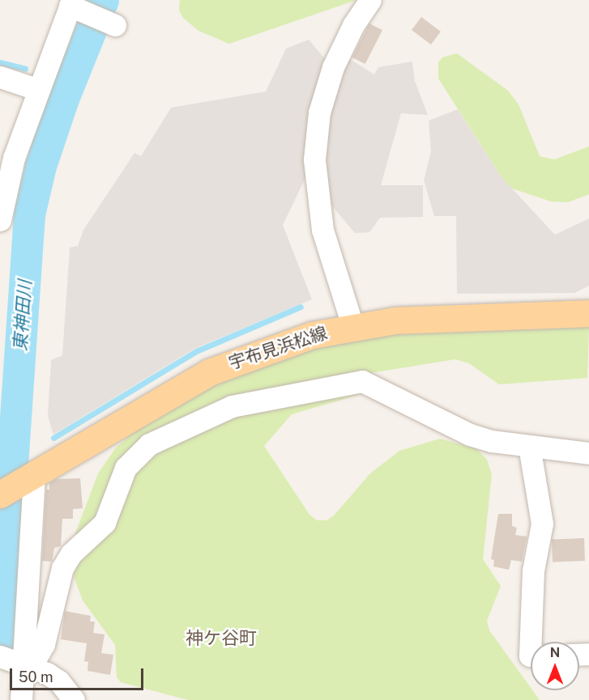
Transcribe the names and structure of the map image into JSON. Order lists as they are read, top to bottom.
{
  "streets": {
    "main road": ["宇布見浜松線"]
  },
  "districts": ["神ケ谷町"],
  "water": ["東神田川"],
  "scale_bar": "50 m",
  "north": "top"
}
